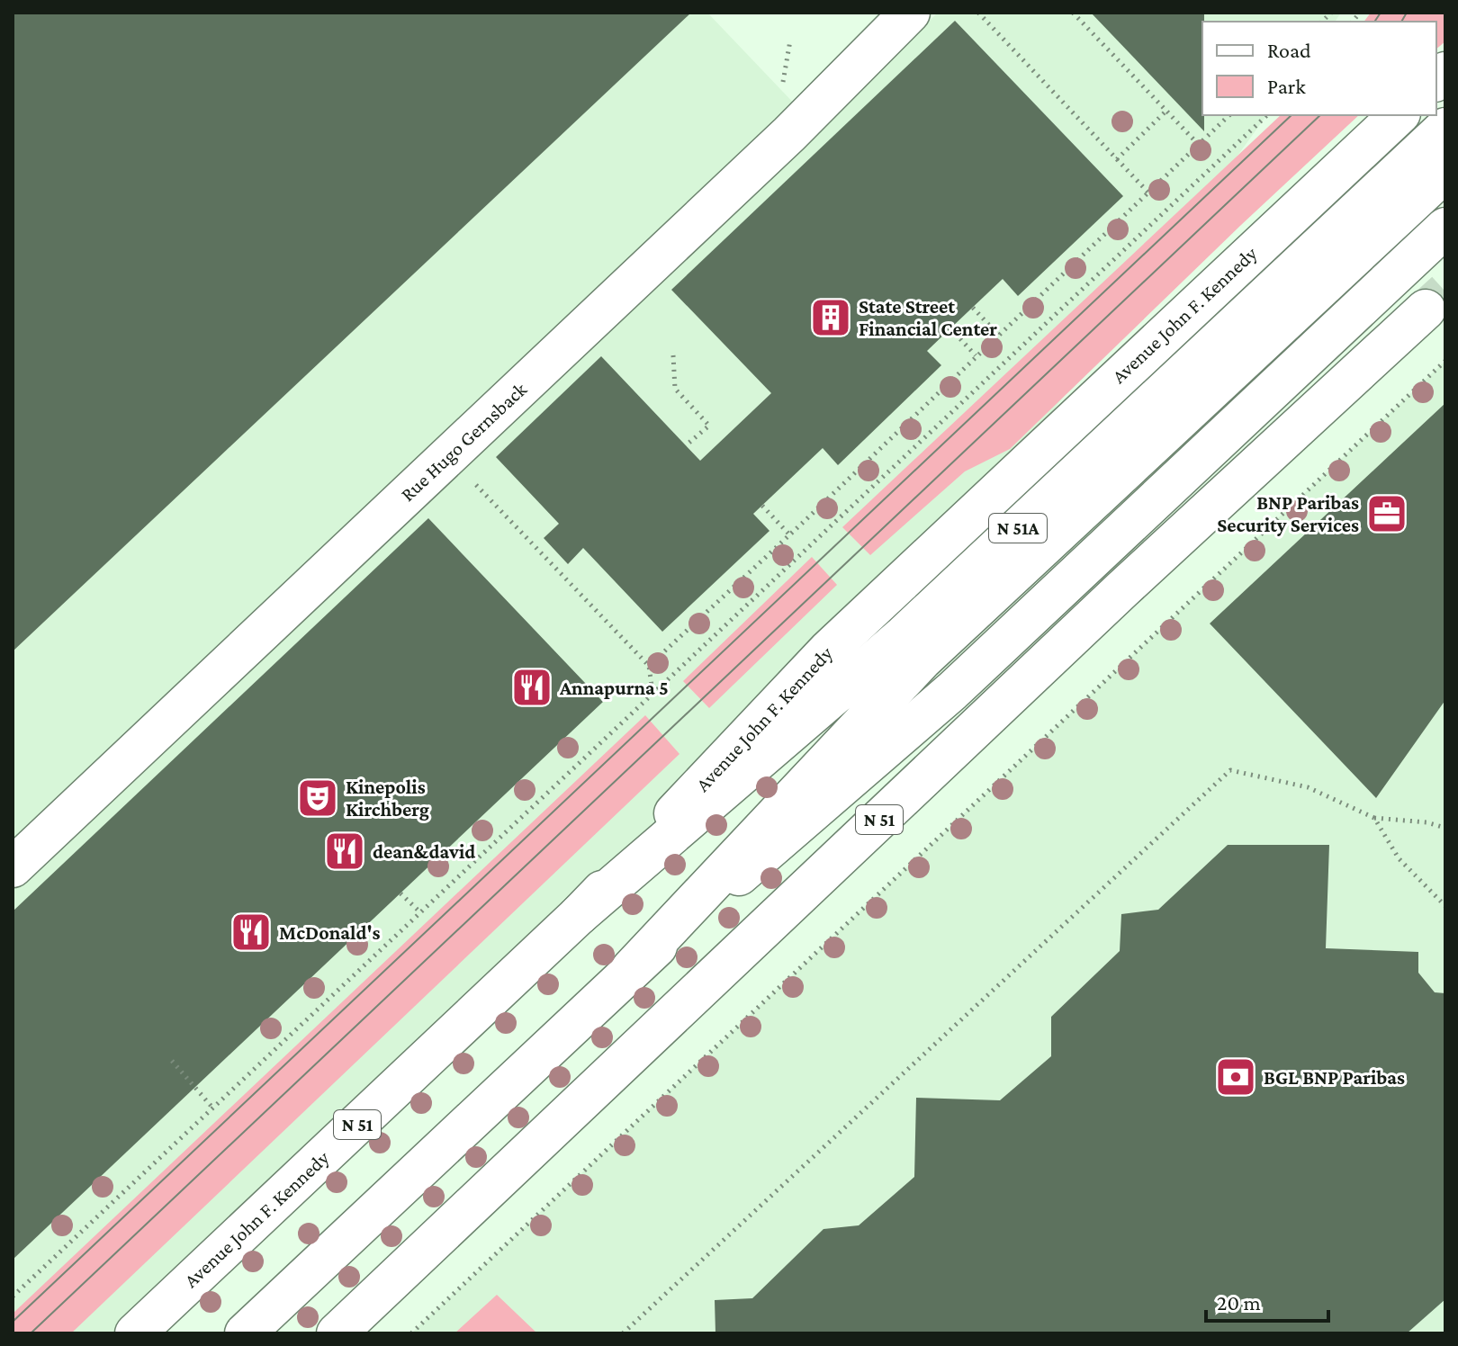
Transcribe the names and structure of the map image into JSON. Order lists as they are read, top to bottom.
{
  "streets": {
    "main road": [
      "Avenue John F. Kennedy",
      "Rue Hugo Gernsback",
      "N 51A",
      "N 51"
    ]
  },
  "crossings": [
    ["Avenue John F. Kennedy", "N 51A"],
    ["N 51A", "N 51"]
  ],
  "places": {
    "building": ["State Street Financial Center"],
    "office": ["BNP Paribas Security Services"],
    "restaurant": ["Annapurna 5", "dean&david", "McDonald's"],
    "theatre": ["Kinepolis Kirchberg"],
    "bank": ["BGL BNP Paribas"]
  },
  "legend": ["Road", "Park"],
  "scale_bar": "20 m"
}
